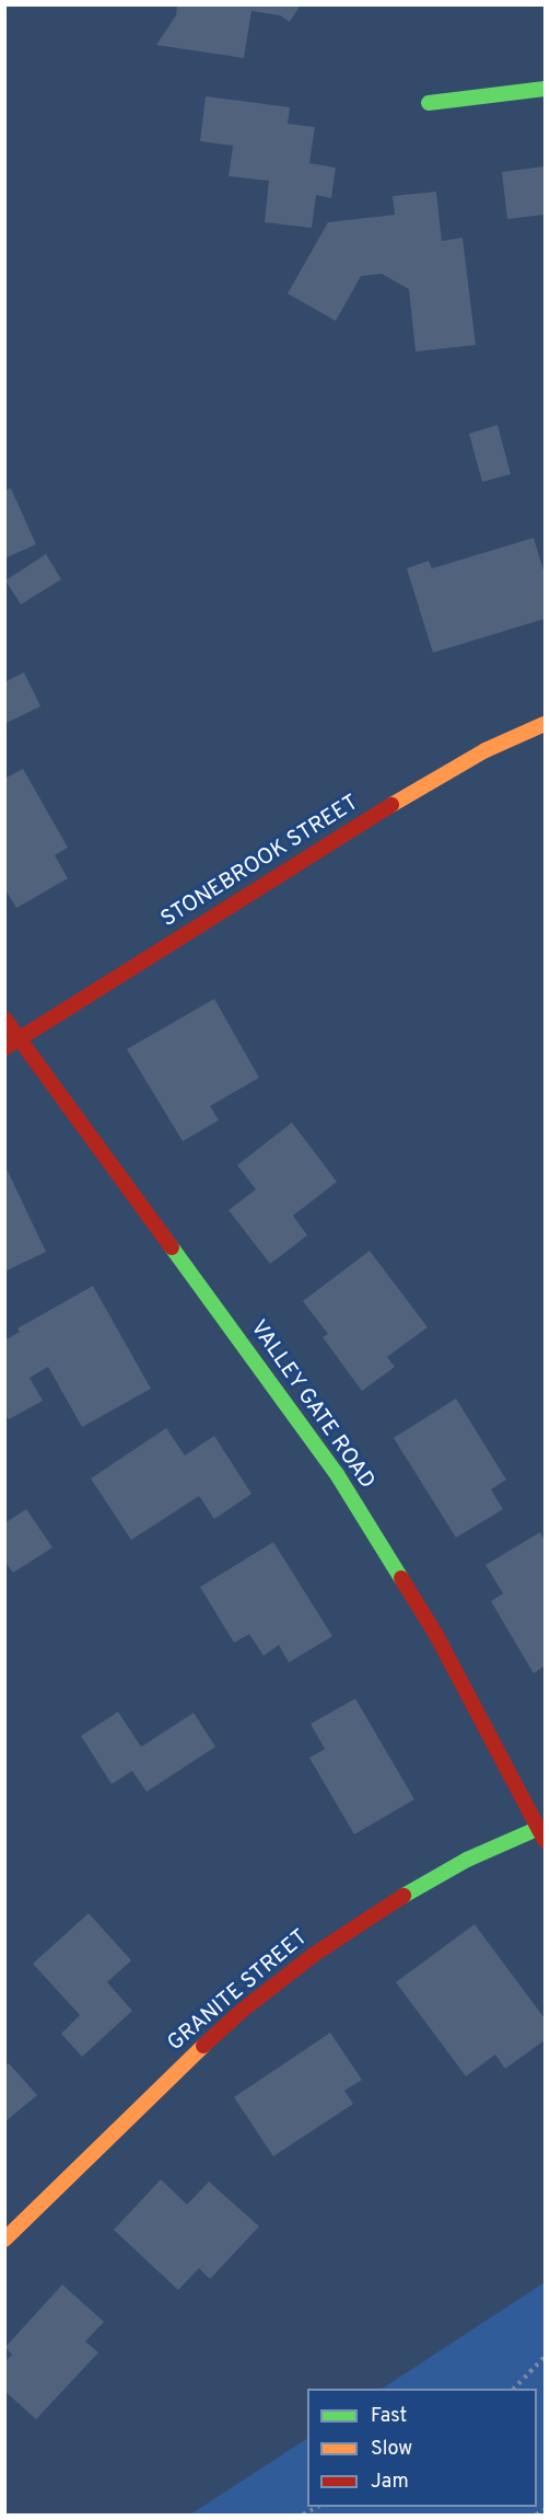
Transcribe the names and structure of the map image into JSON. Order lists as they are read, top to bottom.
{
  "streets": {
    "street": ["STONEBROOK STREET", "VALLEY GATE ROAD", "GRANITE STREET"]
  },
  "crossings": [
    ["STONEBROOK STREET", "VALLEY GATE ROAD"],
    ["VALLEY GATE ROAD", "GRANITE STREET"]
  ],
  "legend": ["Fast", "Slow", "Jam"]
}
